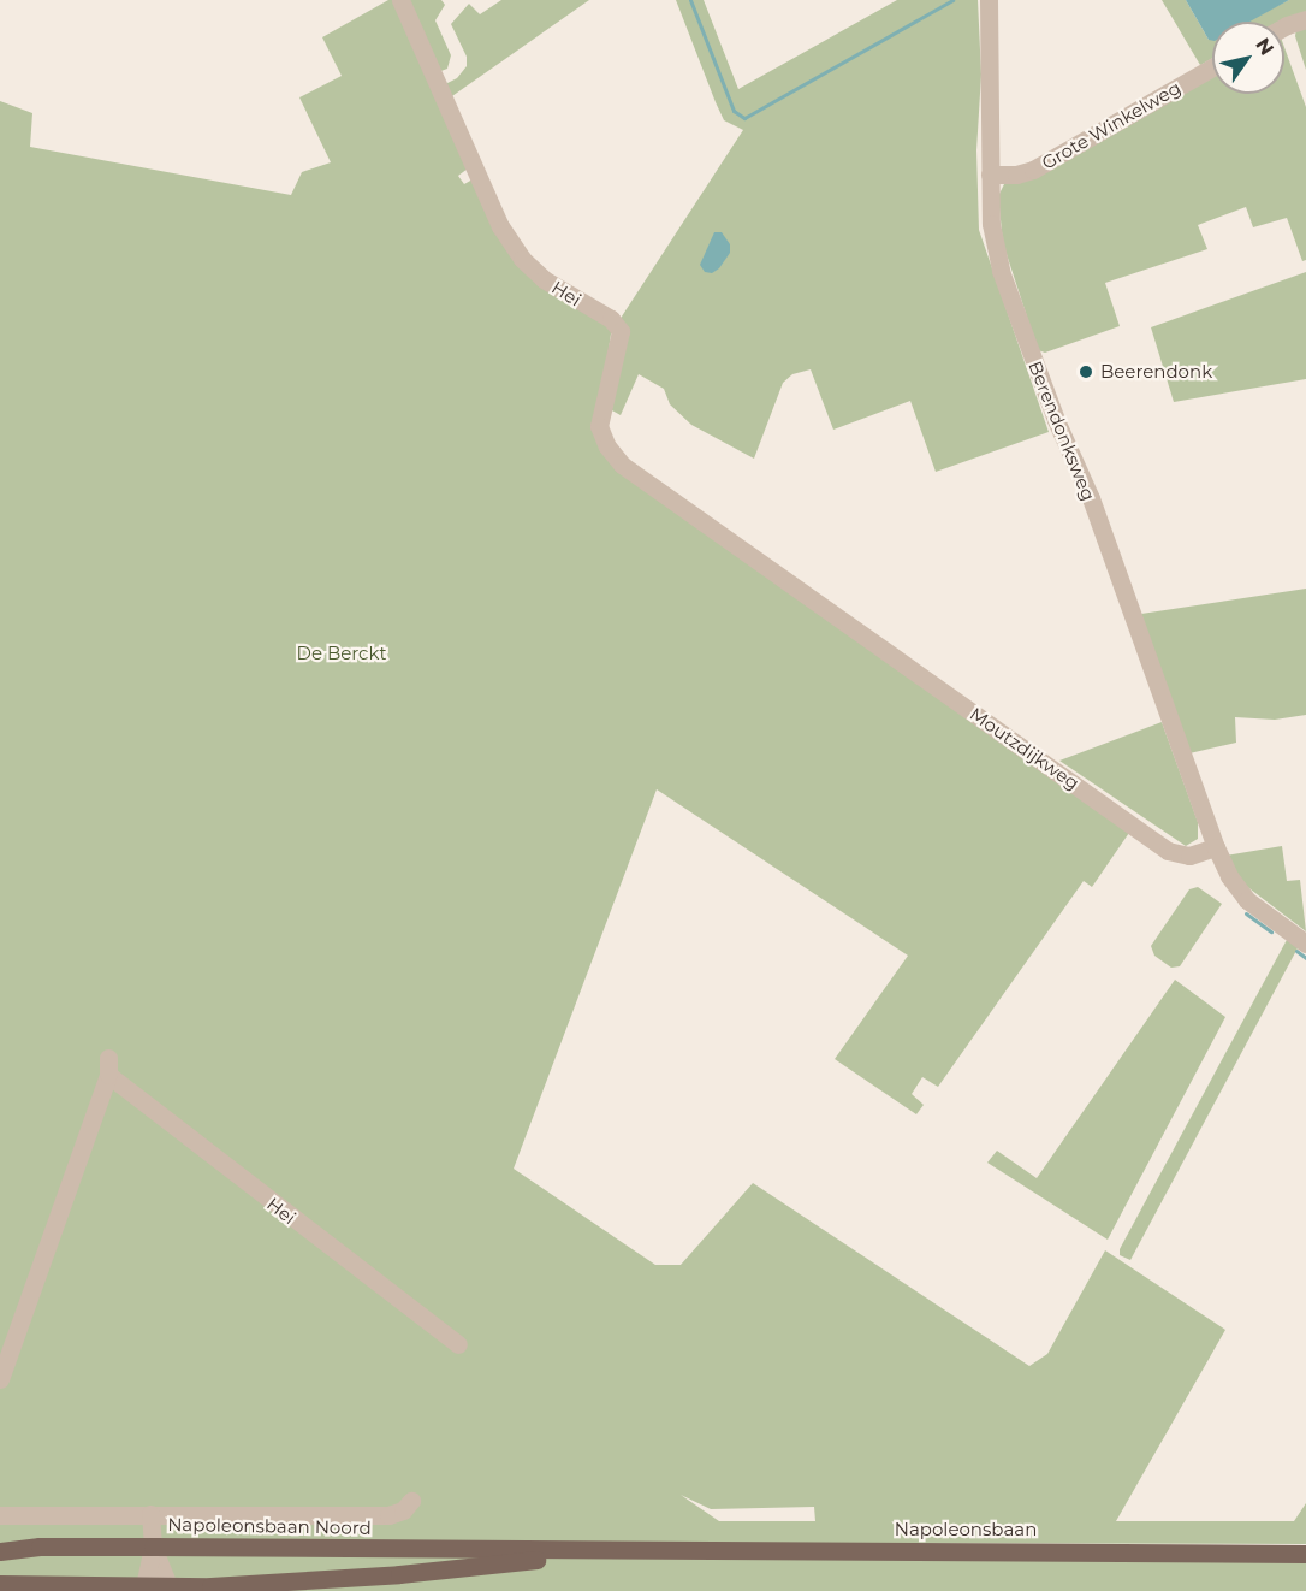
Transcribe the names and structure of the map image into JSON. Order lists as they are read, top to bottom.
{
  "streets": {
    "main road": ["Napoleonsbaan Noord", "Napoleonsbaan"],
    "street": [
      "Grote Winkelweg",
      "Hei",
      "Berendonksweg",
      "Moutzdijkweg"
    ]
  },
  "crossings": [
    ["Grote Winkelweg", "Berendonksweg"],
    ["Hei", "Moutzdijkweg"],
    ["Berendonksweg", "Moutzdijkweg"],
    ["Napoleonsbaan Noord", "Napoleonsbaan"]
  ],
  "parks": ["De Berckt"],
  "places": ["Beerendonk"],
  "north": "top right"
}
